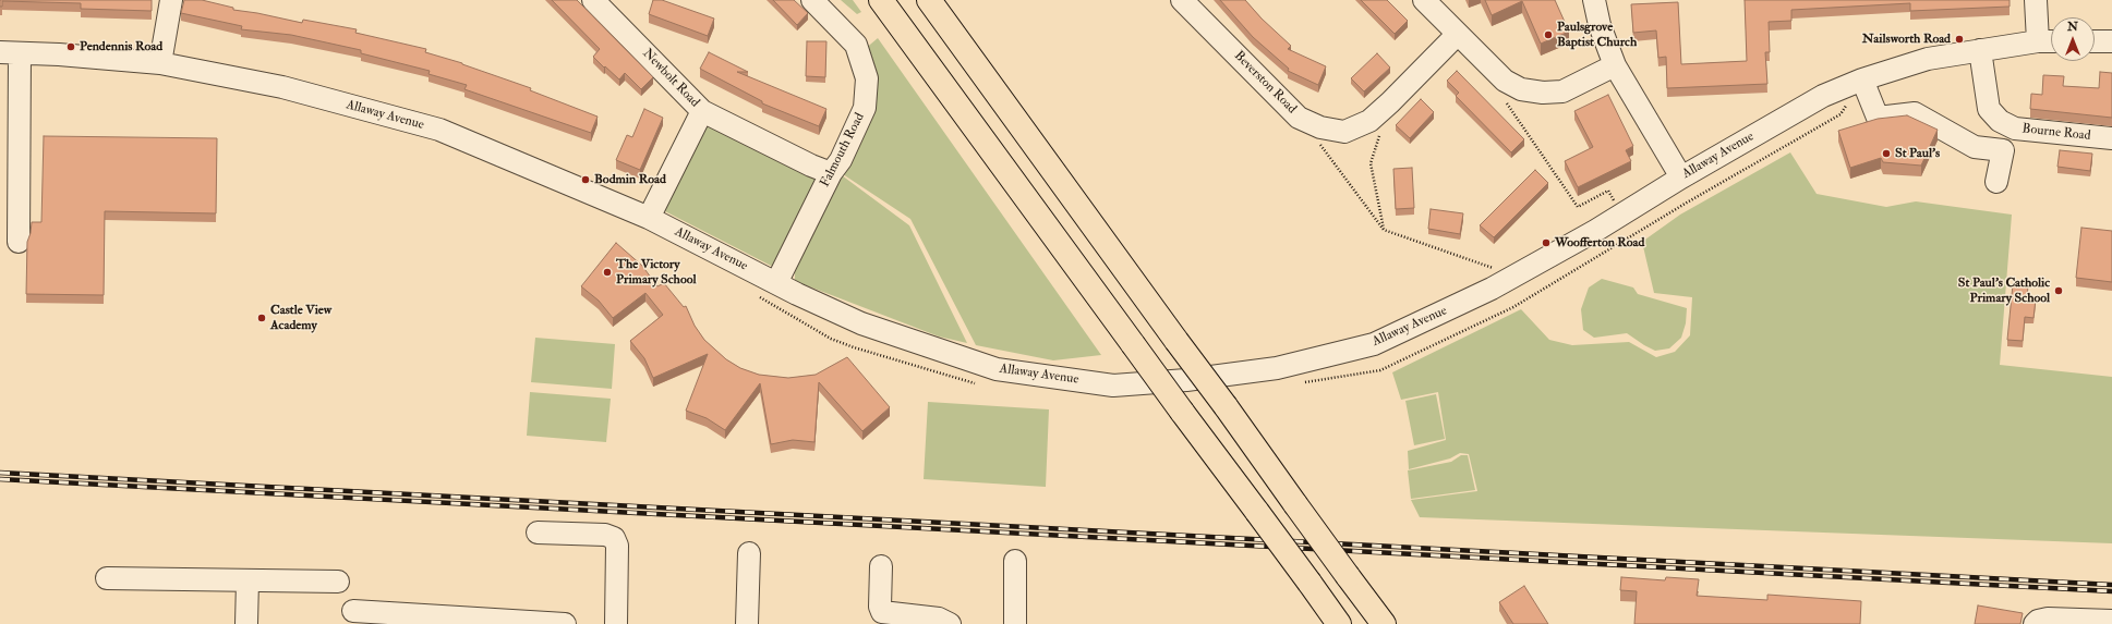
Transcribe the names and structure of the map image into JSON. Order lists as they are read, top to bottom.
{
  "streets": {
    "street": [
      "Newbolt Road",
      "Beverston Road",
      "Allaway Avenue",
      "Bourne Road",
      "Falmouth Road"
    ]
  },
  "crossings": [
    ["Newbolt Road", "Falmouth Road"],
    ["Allaway Avenue", "Bourne Road"],
    ["Allaway Avenue", "Falmouth Road"]
  ],
  "places": [
    "Paulsgrove Baptist Church",
    "Nailsworth Road",
    "Pendennis Road",
    "St Paul's",
    "Bodmin Road",
    "Woofferton Road",
    "The Victory Primary School",
    "St Paul's Catholic Primary School",
    "Castle View Academy"
  ],
  "north": "top"
}
